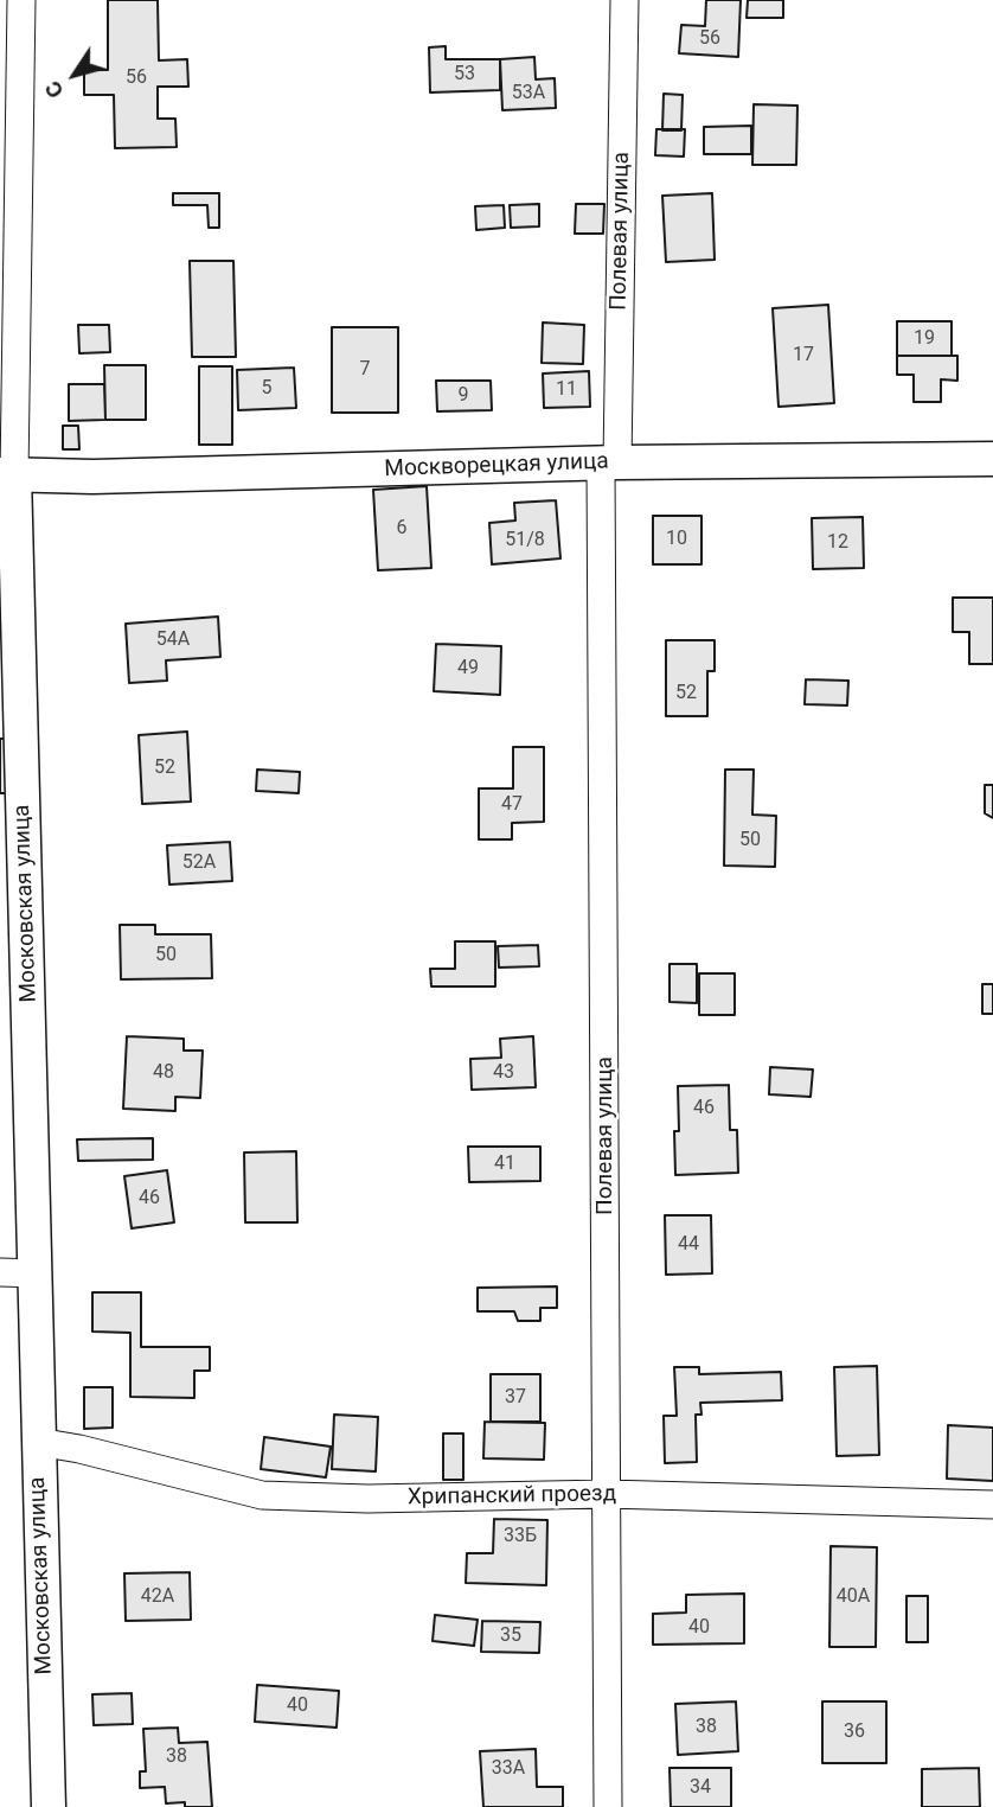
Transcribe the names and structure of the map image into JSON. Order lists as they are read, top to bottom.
{
  "streets": {
    "street": [
      "Полевая улица",
      "Москворецкая улица",
      "Московская улица",
      "Хрипанский проезд"
    ]
  },
  "crossings": [
    ["Полевая улица", "Москворецкая улица"],
    ["Полевая улица", "Хрипанский проезд"],
    ["Москворецкая улица", "Московская улица"],
    ["Московская улица", "Хрипанский проезд"]
  ],
  "house_numbers": [
    "56",
    "53",
    "56",
    "53А",
    "19",
    "17",
    "7",
    "5",
    "11",
    "9",
    "6",
    "10",
    "51/8",
    "12",
    "54А",
    "49",
    "52",
    "52",
    "47",
    "50",
    "52А",
    "50",
    "48",
    "43",
    "46",
    "41",
    "46",
    "44",
    "37",
    "33Б",
    "42А",
    "40А",
    "40",
    "35",
    "40",
    "38",
    "36",
    "38",
    "33А",
    "34"
  ],
  "north": "bottom left"
}
